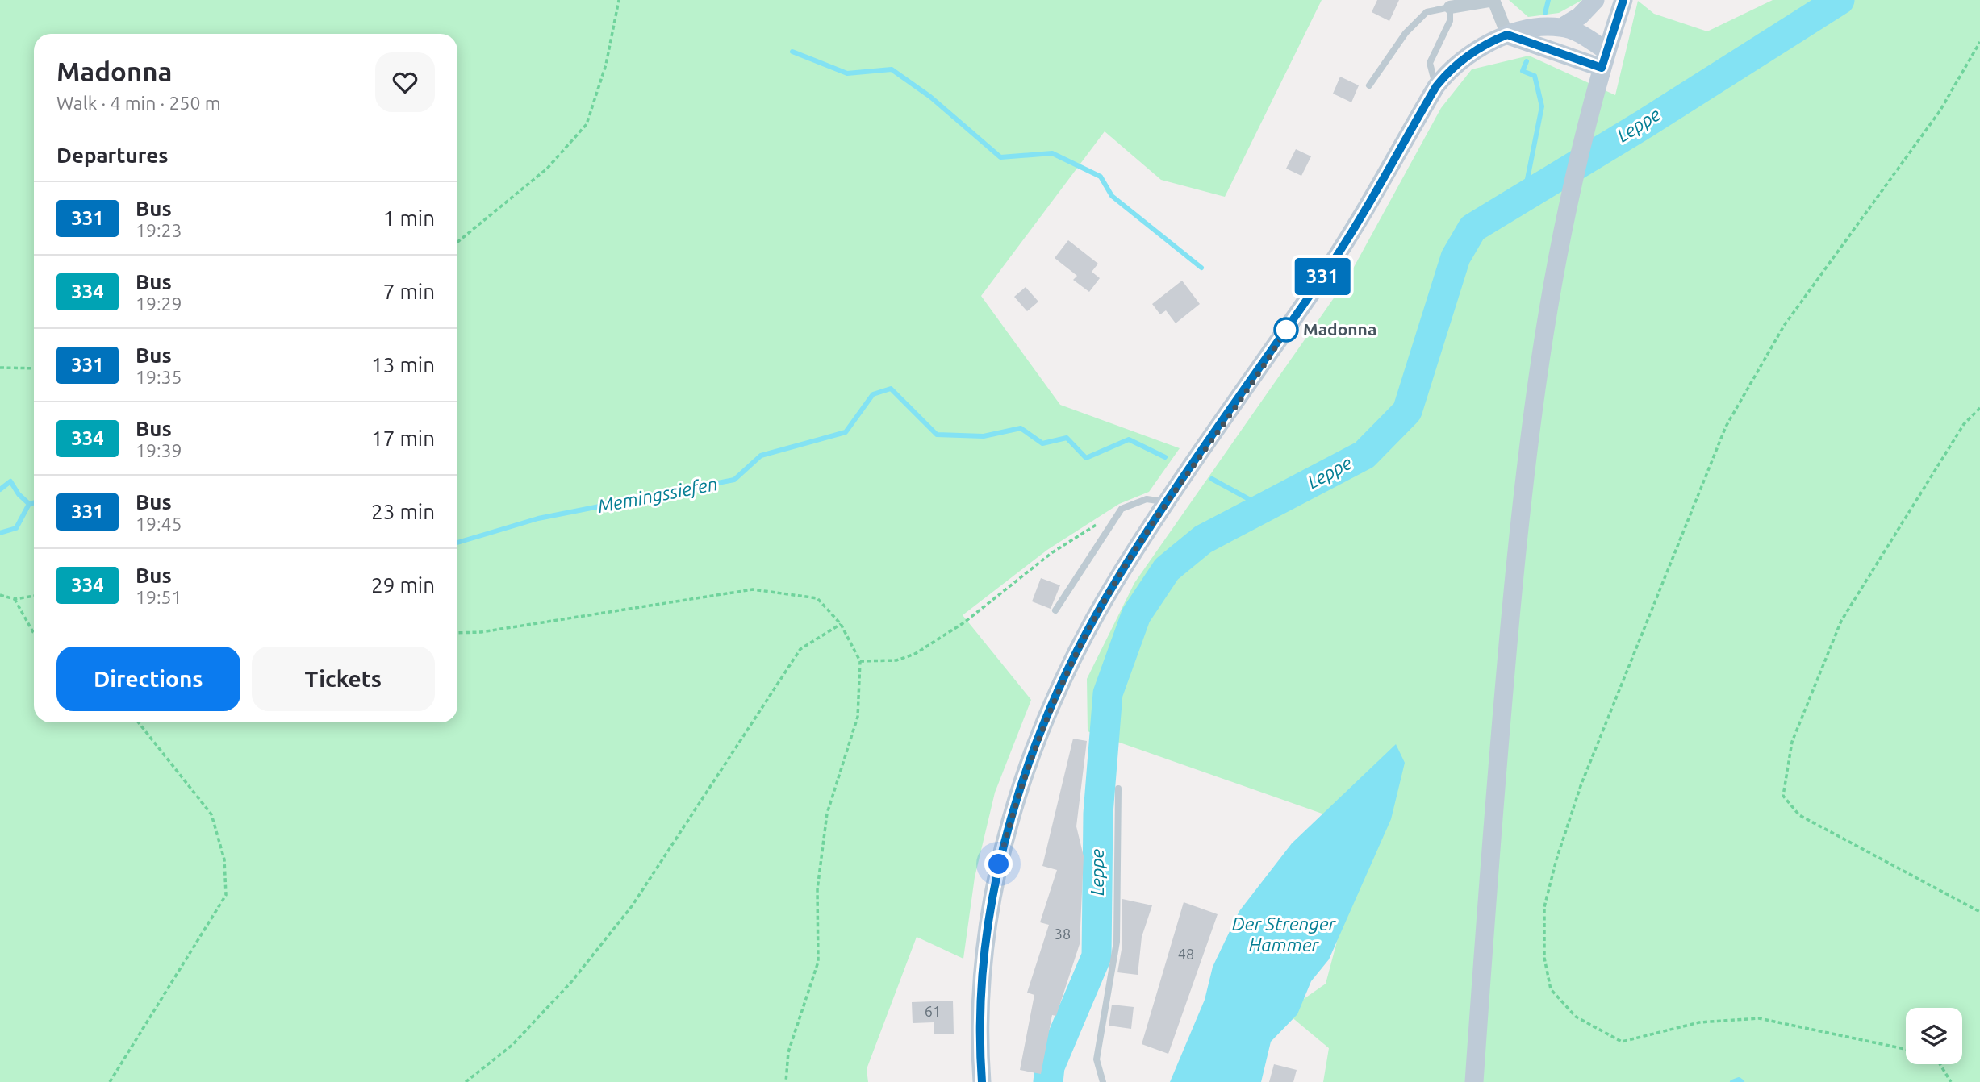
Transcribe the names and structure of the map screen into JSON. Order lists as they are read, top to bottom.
{
  "water": ["Leppe", "Memingssiefen", "Der Strenger Hammer"],
  "places": ["Madonna"],
  "lines": ["bus line 331"],
  "house_numbers": ["38", "48", "61"],
  "page": {
    "on_map": "331",
    "heading": [
      ["Madonna", "Walk · 4 min · 250 m"],
      "Departures"
    ],
    "list": [
      {
        "mark": "331",
        "name": "Bus",
        "note": "19:23",
        "value": "1 min"
      },
      {
        "mark": "334",
        "name": "Bus",
        "note": "19:29",
        "value": "7 min"
      },
      {
        "mark": "331",
        "name": "Bus",
        "note": "19:35",
        "value": "13 min"
      },
      {
        "mark": "334",
        "name": "Bus",
        "note": "19:39",
        "value": "17 min"
      },
      {
        "mark": "331",
        "name": "Bus",
        "note": "19:45",
        "value": "23 min"
      },
      {
        "mark": "334",
        "name": "Bus",
        "note": "19:51",
        "value": "29 min"
      }
    ],
    "buttons": ["Directions", "Tickets"]
  }
}
